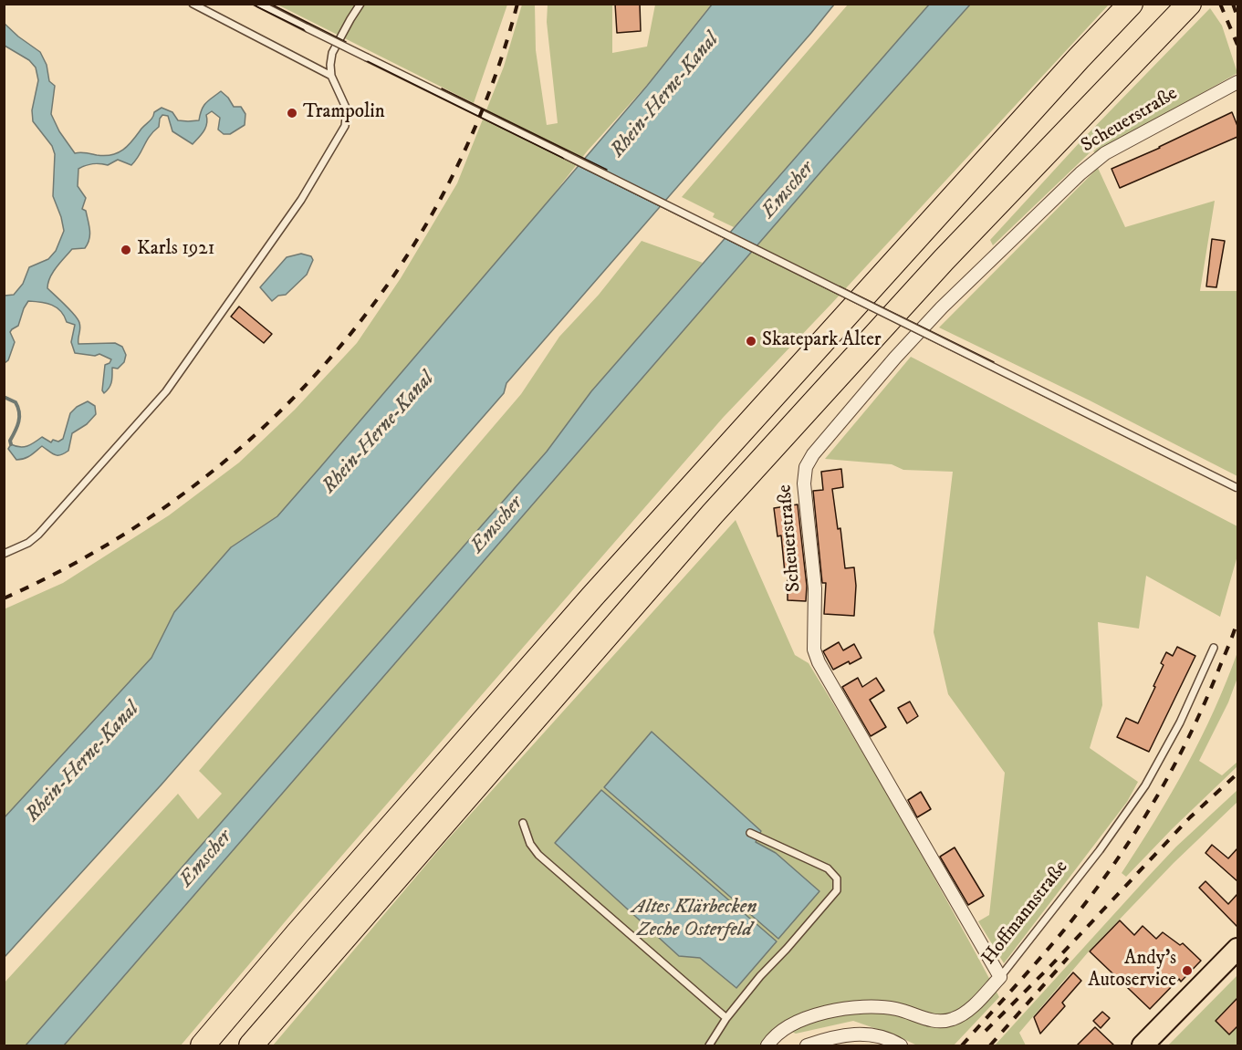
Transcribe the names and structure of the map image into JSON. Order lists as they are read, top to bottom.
{
  "streets": {
    "street": ["Scheuerstraße", "Hoffmannstraße"]
  },
  "crossings": [
    ["Scheuerstraße", "Hoffmannstraße"]
  ],
  "water": ["Rhein-Herne-Kanal", "Emscher", "Altes Klärbecken Zeche Osterfeld"],
  "places": [
    "Trampolin",
    "Karls 1921",
    "Skatepark Alter",
    "Andy's Autoservice"
  ]
}
